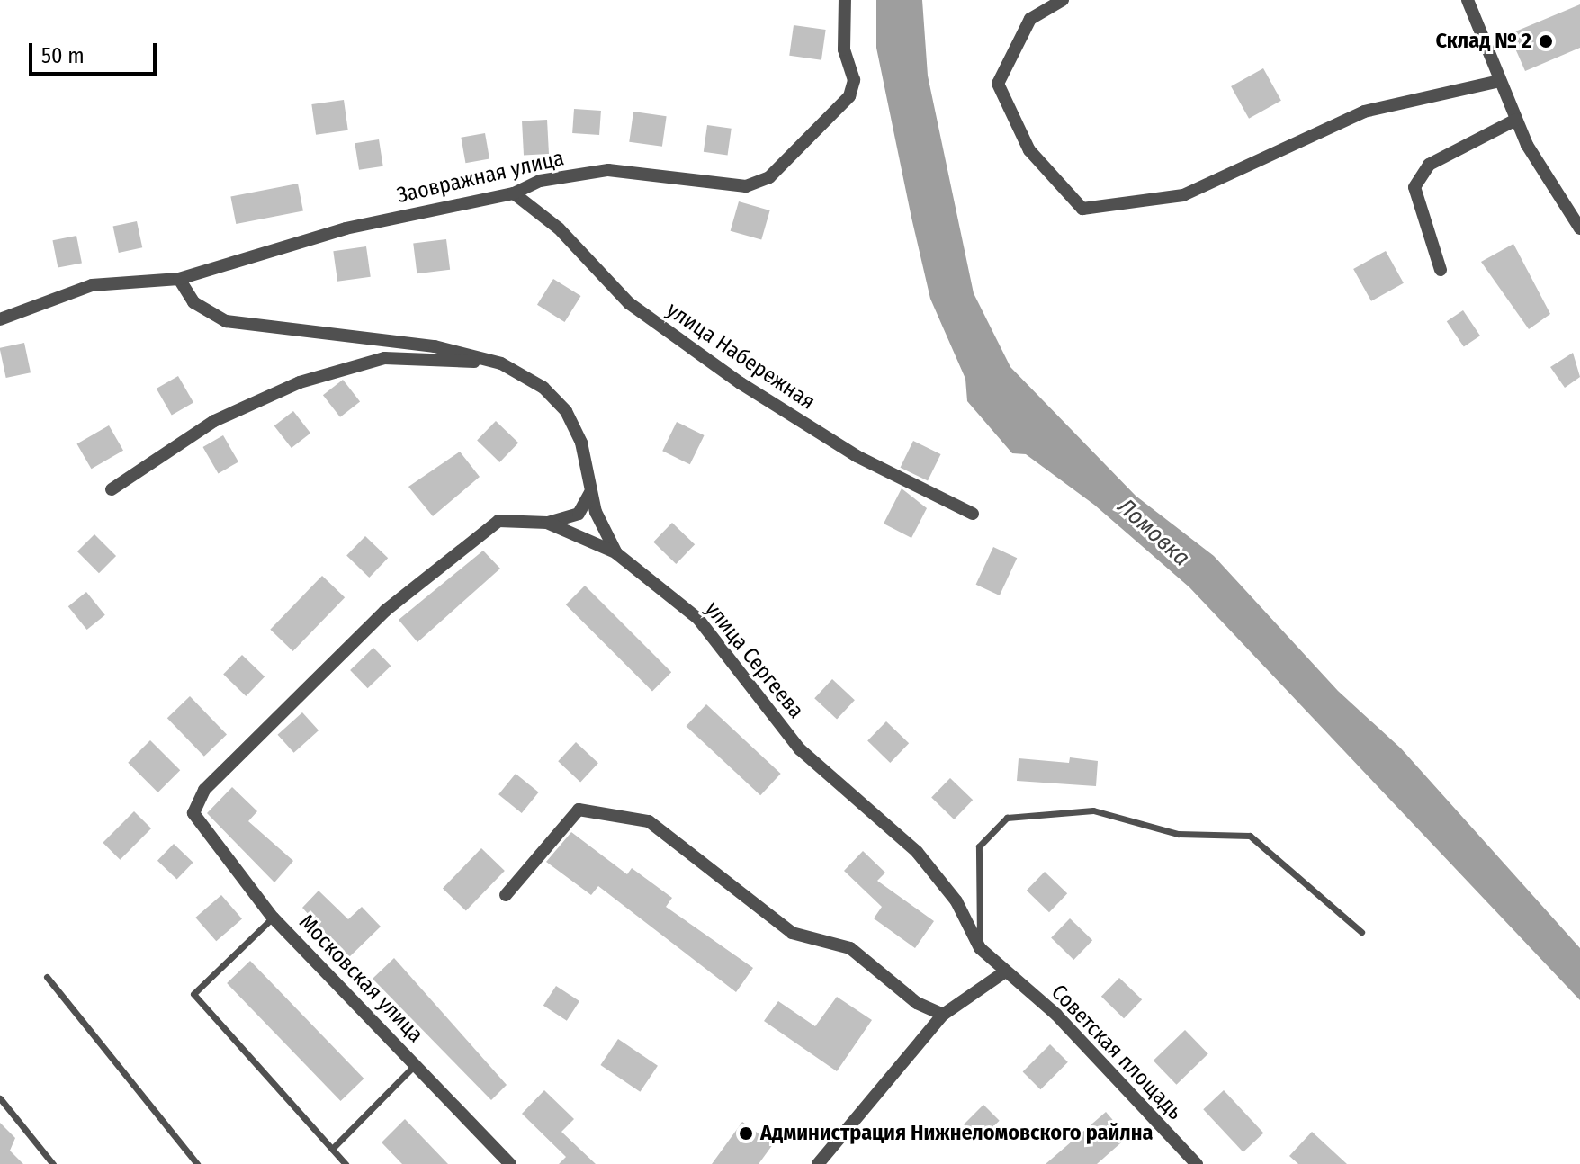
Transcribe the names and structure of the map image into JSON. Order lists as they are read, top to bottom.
{
  "streets": {
    "street": [
      "Заовражная улица",
      "улица Набережная",
      "улица Сергеева",
      "Московская улица",
      "Советская площадь"
    ]
  },
  "crossings": [
    ["Заовражная улица", "улица Набережная"],
    ["Заовражная улица", "улица Сергеева"],
    ["улица Сергеева", "Советская площадь"]
  ],
  "water": ["Ломовка"],
  "places": ["Склад № 2", "Администрация Нижнеломовского райлна"],
  "scale_bar": "50 m"
}
